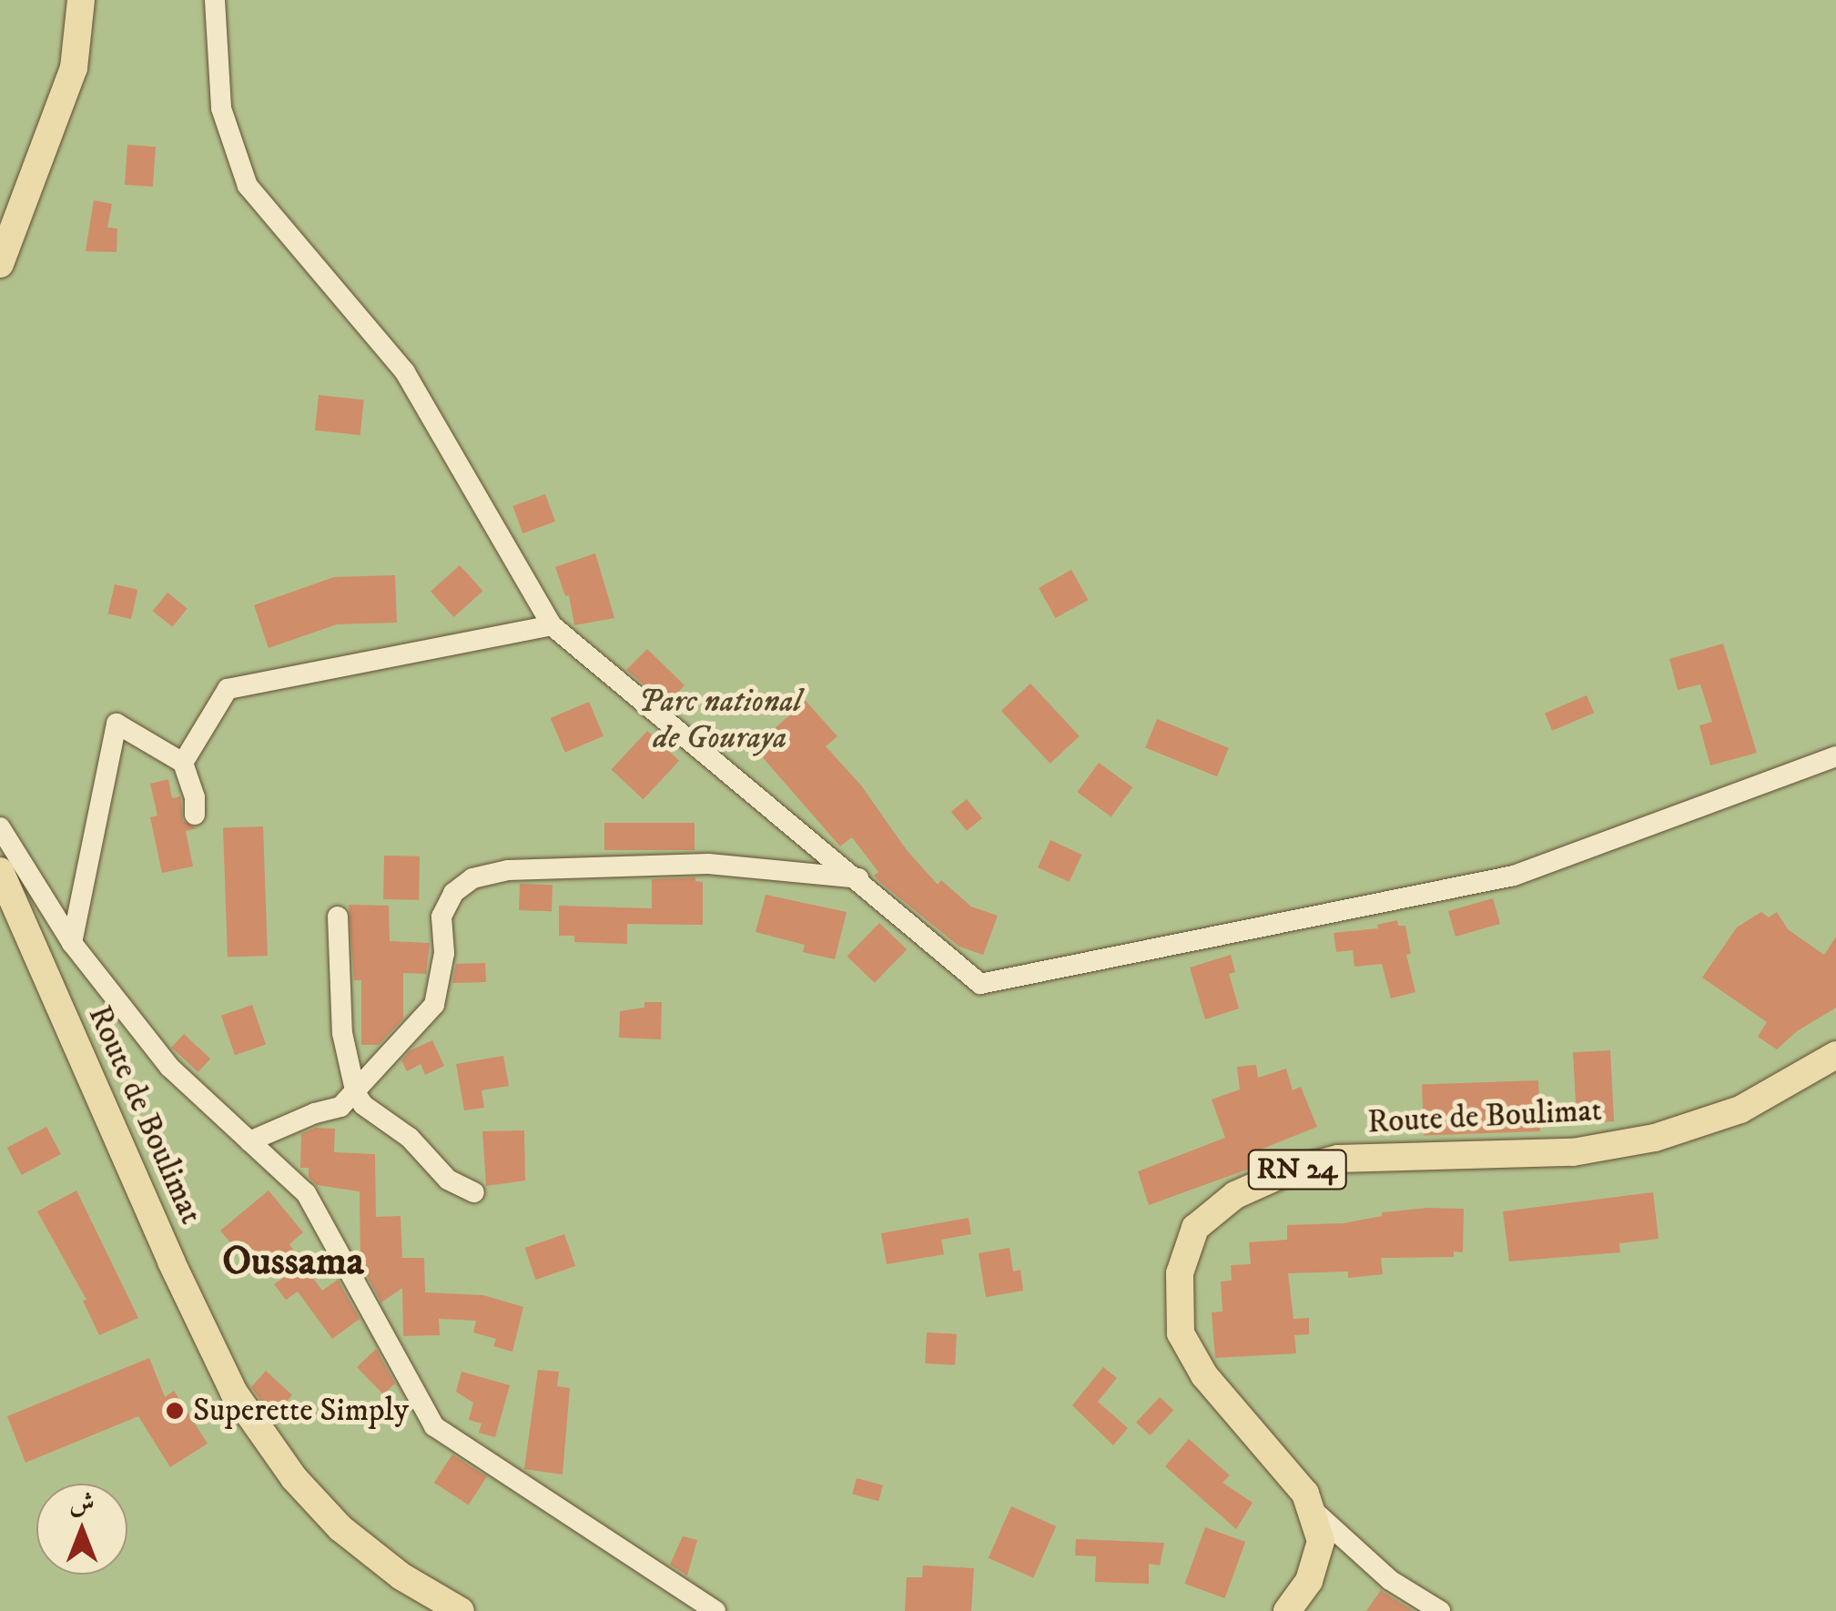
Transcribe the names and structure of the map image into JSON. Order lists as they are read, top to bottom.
{
  "streets": {
    "main road": ["Route de Boulimat", "RN 24"]
  },
  "districts": ["Oussama"],
  "parks": ["Parc national de Gouraya"],
  "places": ["Superette Simply"],
  "north": "top"
}
